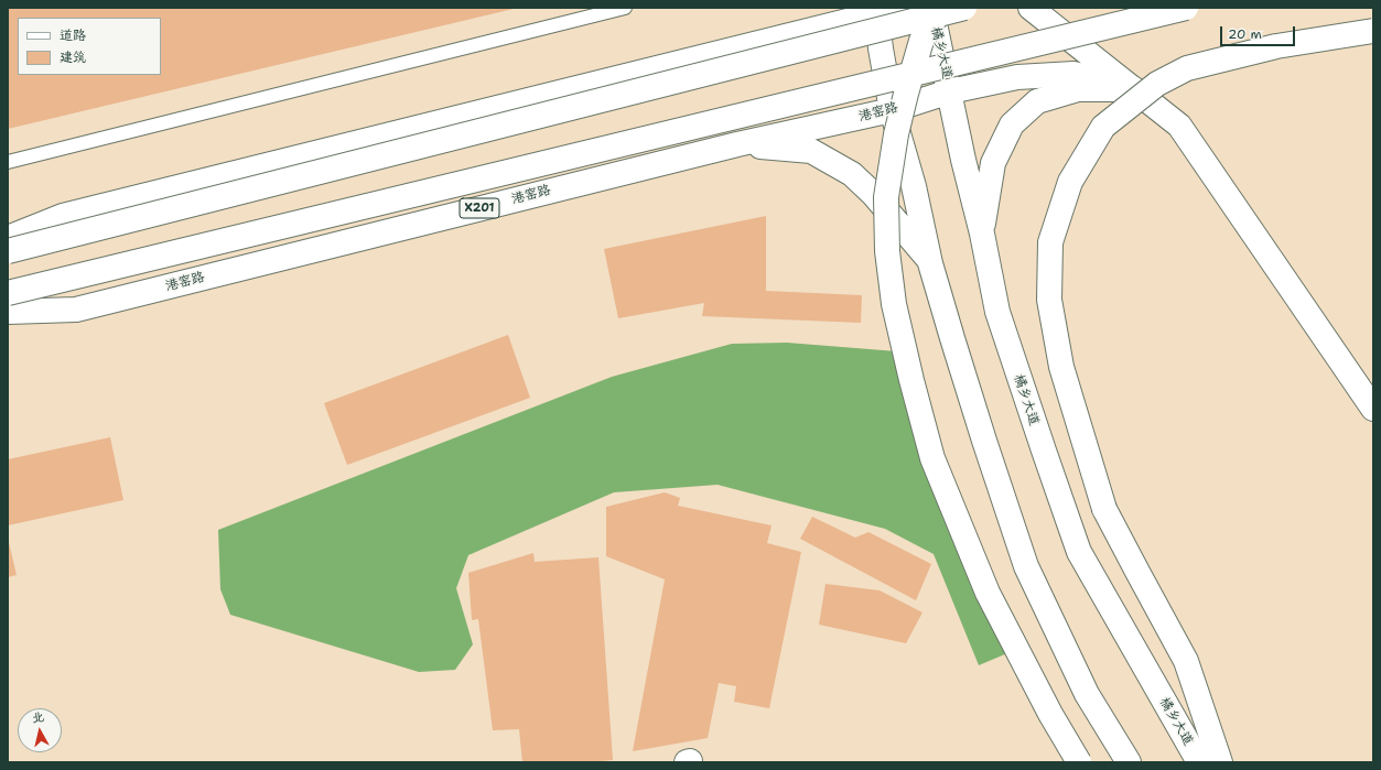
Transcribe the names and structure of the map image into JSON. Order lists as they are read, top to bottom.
{
  "streets": {
    "main road": ["橘乡大道", "港窑路", "X201"]
  },
  "crossings": [
    ["橘乡大道", "港窑路"]
  ],
  "legend": ["道路", "建筑"],
  "scale_bar": "20 m",
  "north": "top"
}
